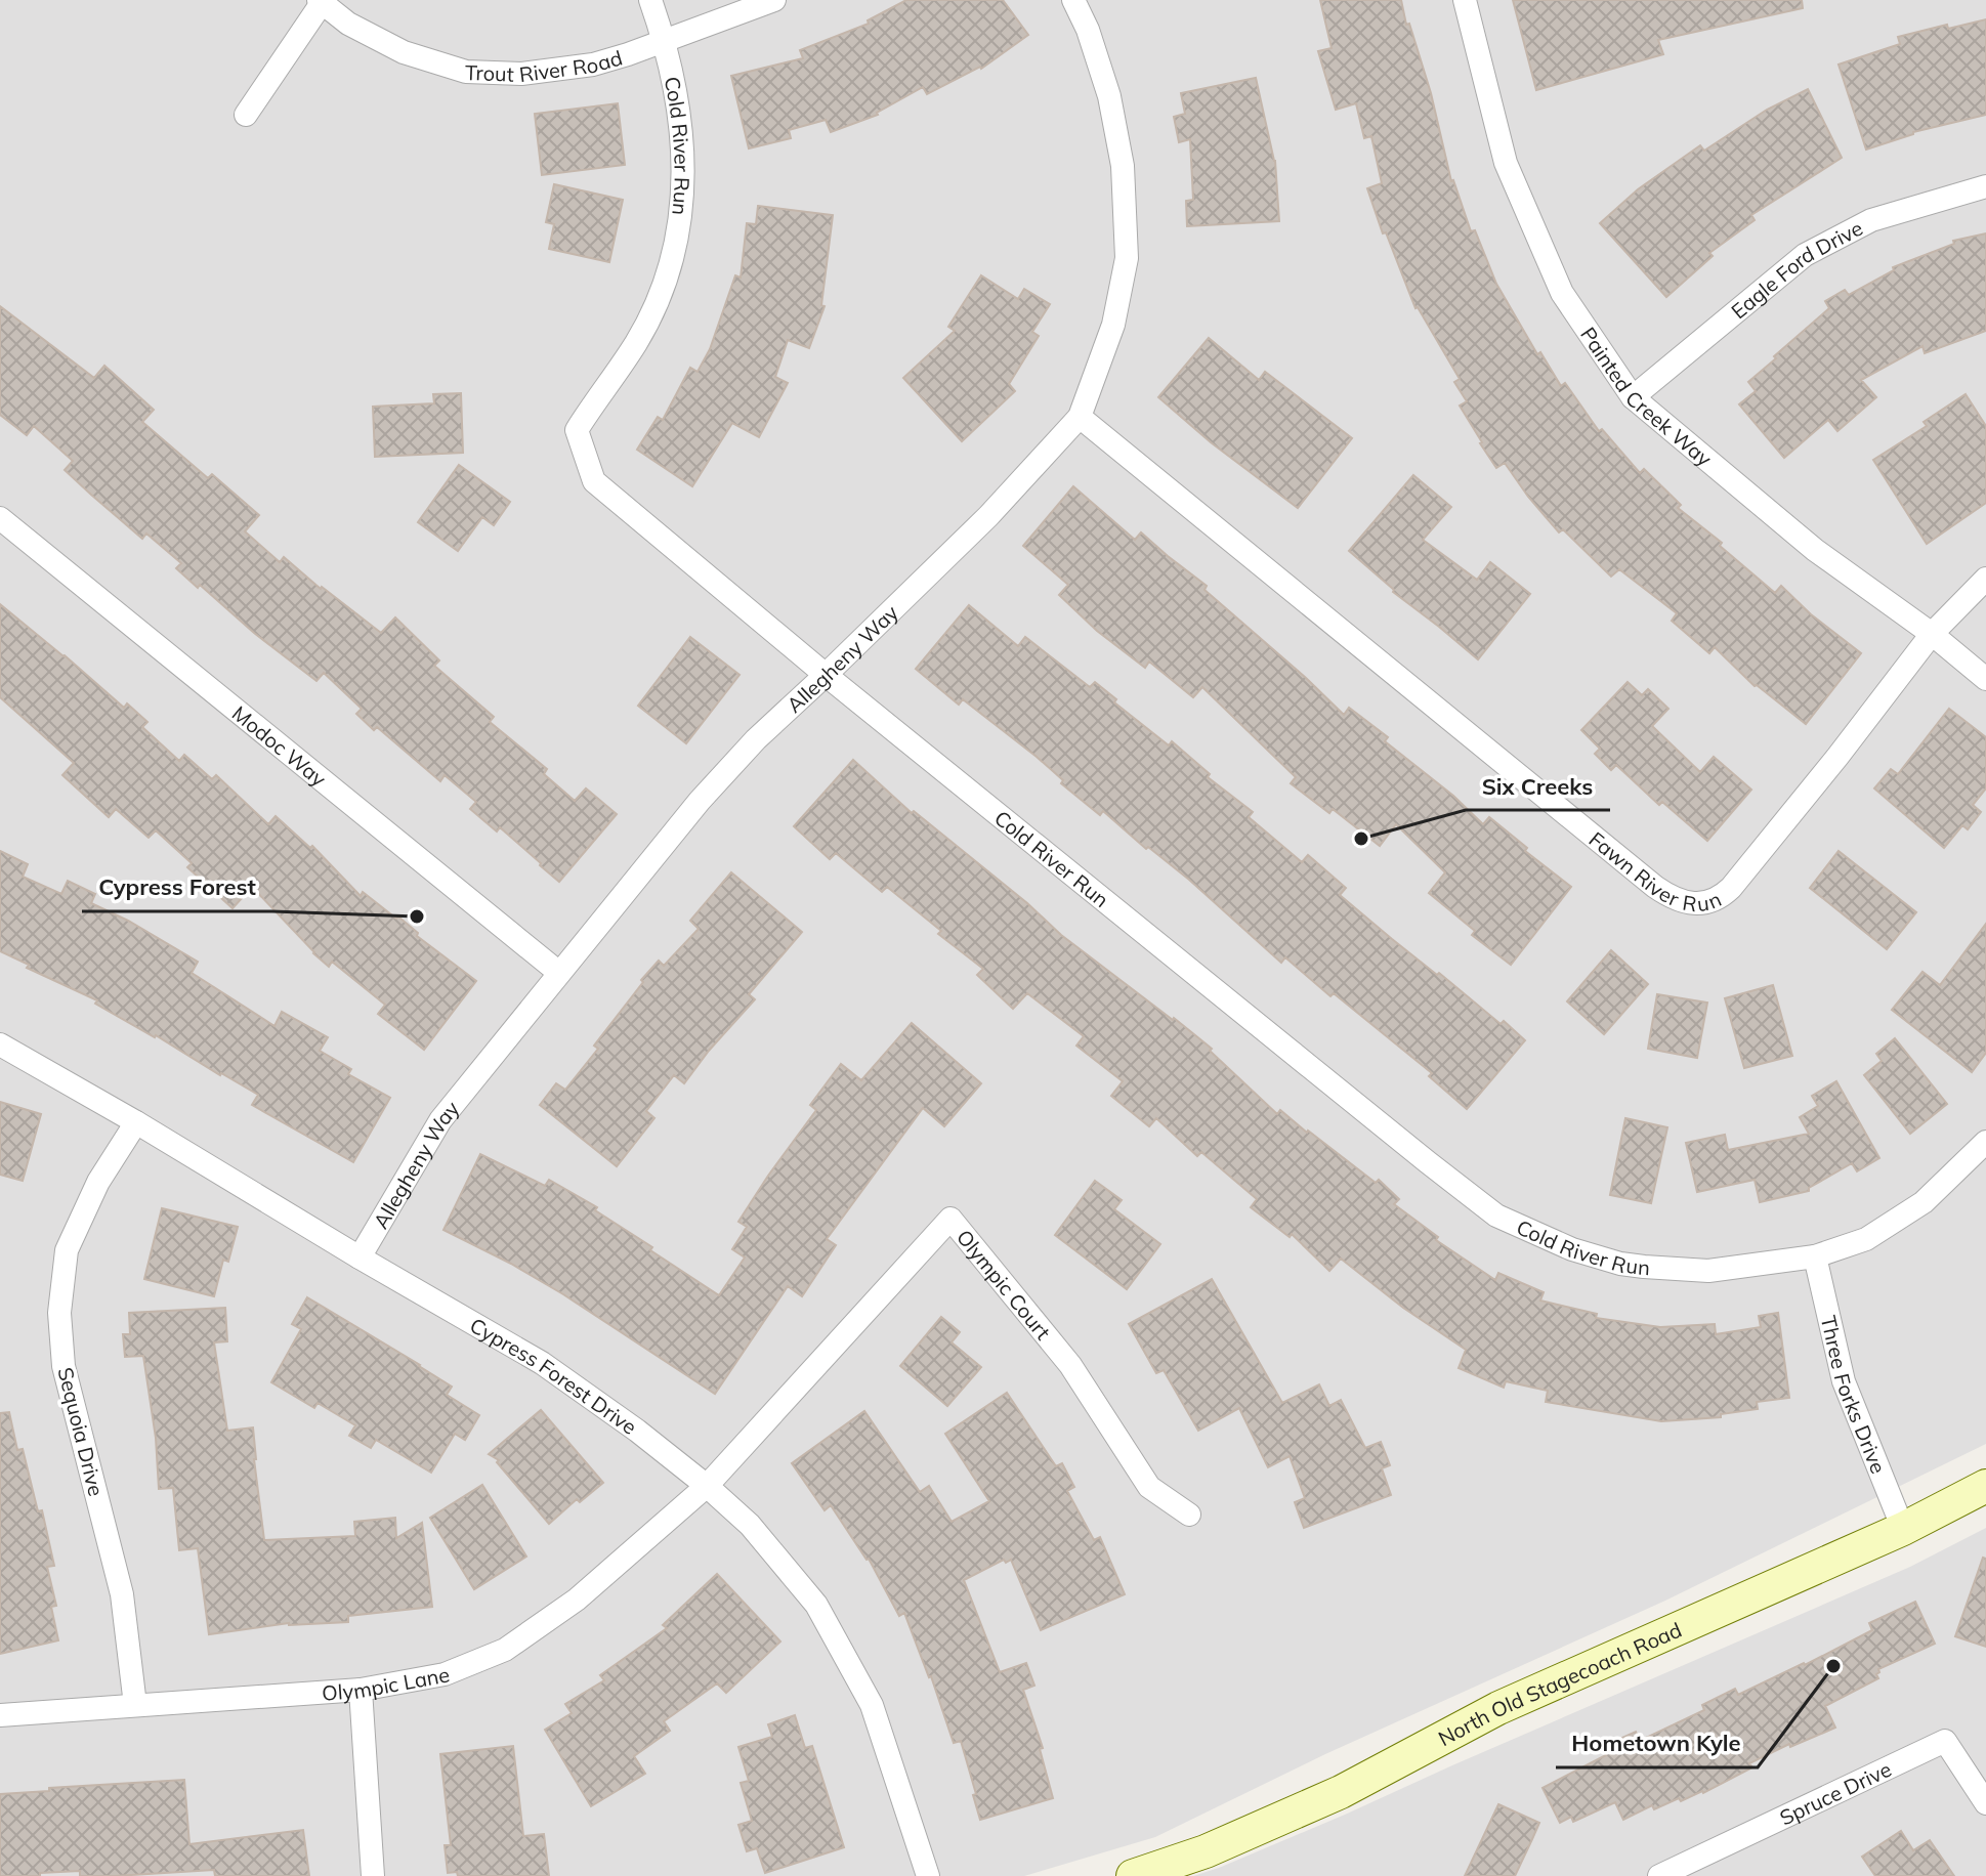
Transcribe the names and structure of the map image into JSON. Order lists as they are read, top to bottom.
{
  "streets": {
    "street": [
      "Trout River Road",
      "Cold River Run",
      "Eagle Ford Drive",
      "Painted Creek Way",
      "Allegheny Way",
      "Modoc Way",
      "Fawn River Run",
      "Olympic Court",
      "Cypress Forest Drive",
      "Three Forks Drive",
      "Sequoia Drive",
      "Olympic Lane",
      "North Old Stagecoach Road",
      "Spruce Drive"
    ]
  },
  "crossings": [
    ["Trout River Road", "Cold River Run"],
    ["Cold River Run", "Allegheny Way"],
    ["Cold River Run", "Three Forks Drive"],
    ["Eagle Ford Drive", "Painted Creek Way"],
    ["Painted Creek Way", "Fawn River Run"],
    ["Allegheny Way", "Modoc Way"],
    ["Allegheny Way", "Fawn River Run"],
    ["Allegheny Way", "Cypress Forest Drive"],
    ["Olympic Court", "Cypress Forest Drive"],
    ["Olympic Court", "Olympic Lane"],
    ["Cypress Forest Drive", "Sequoia Drive"],
    ["Cypress Forest Drive", "Olympic Lane"],
    ["Three Forks Drive", "North Old Stagecoach Road"],
    ["Sequoia Drive", "Olympic Lane"]
  ],
  "places": ["Six Creeks", "Cypress Forest", "Hometown Kyle"]
}
